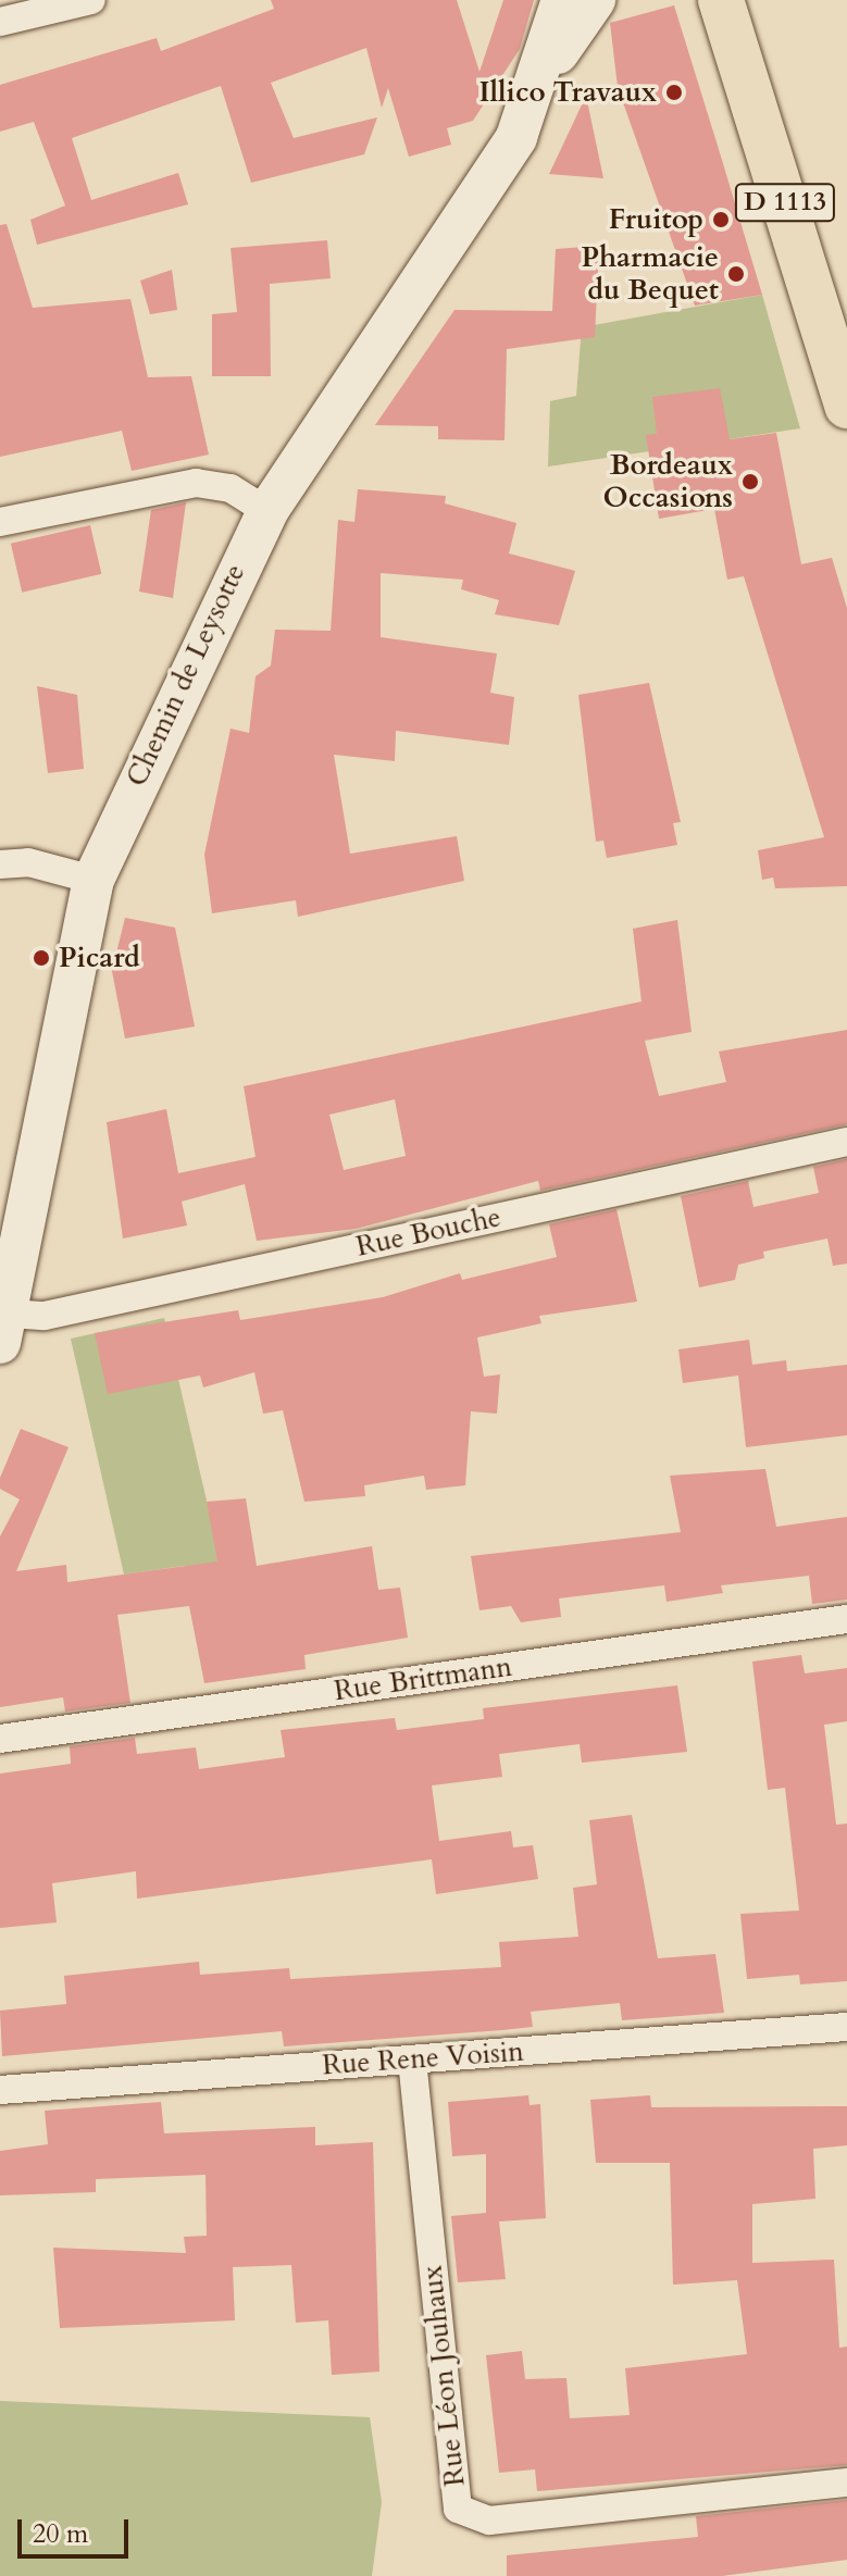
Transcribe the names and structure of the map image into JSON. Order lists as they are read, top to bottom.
{
  "streets": {
    "main road": ["D 1113"],
    "street": [
      "Chemin de Leysotte",
      "Rue Bouche",
      "Rue Brittmann",
      "Rue Rene Voisin",
      "Rue Léon Jouhaux"
    ]
  },
  "crossings": [
    ["Chemin de Leysotte", "Rue Bouche"],
    ["Rue Rene Voisin", "Rue Léon Jouhaux"]
  ],
  "places": [
    "Illico Travaux",
    "Fruitop",
    "Pharmacie du Bequet",
    "Bordeaux Occasions",
    "Picard"
  ],
  "scale_bar": "20 m"
}
